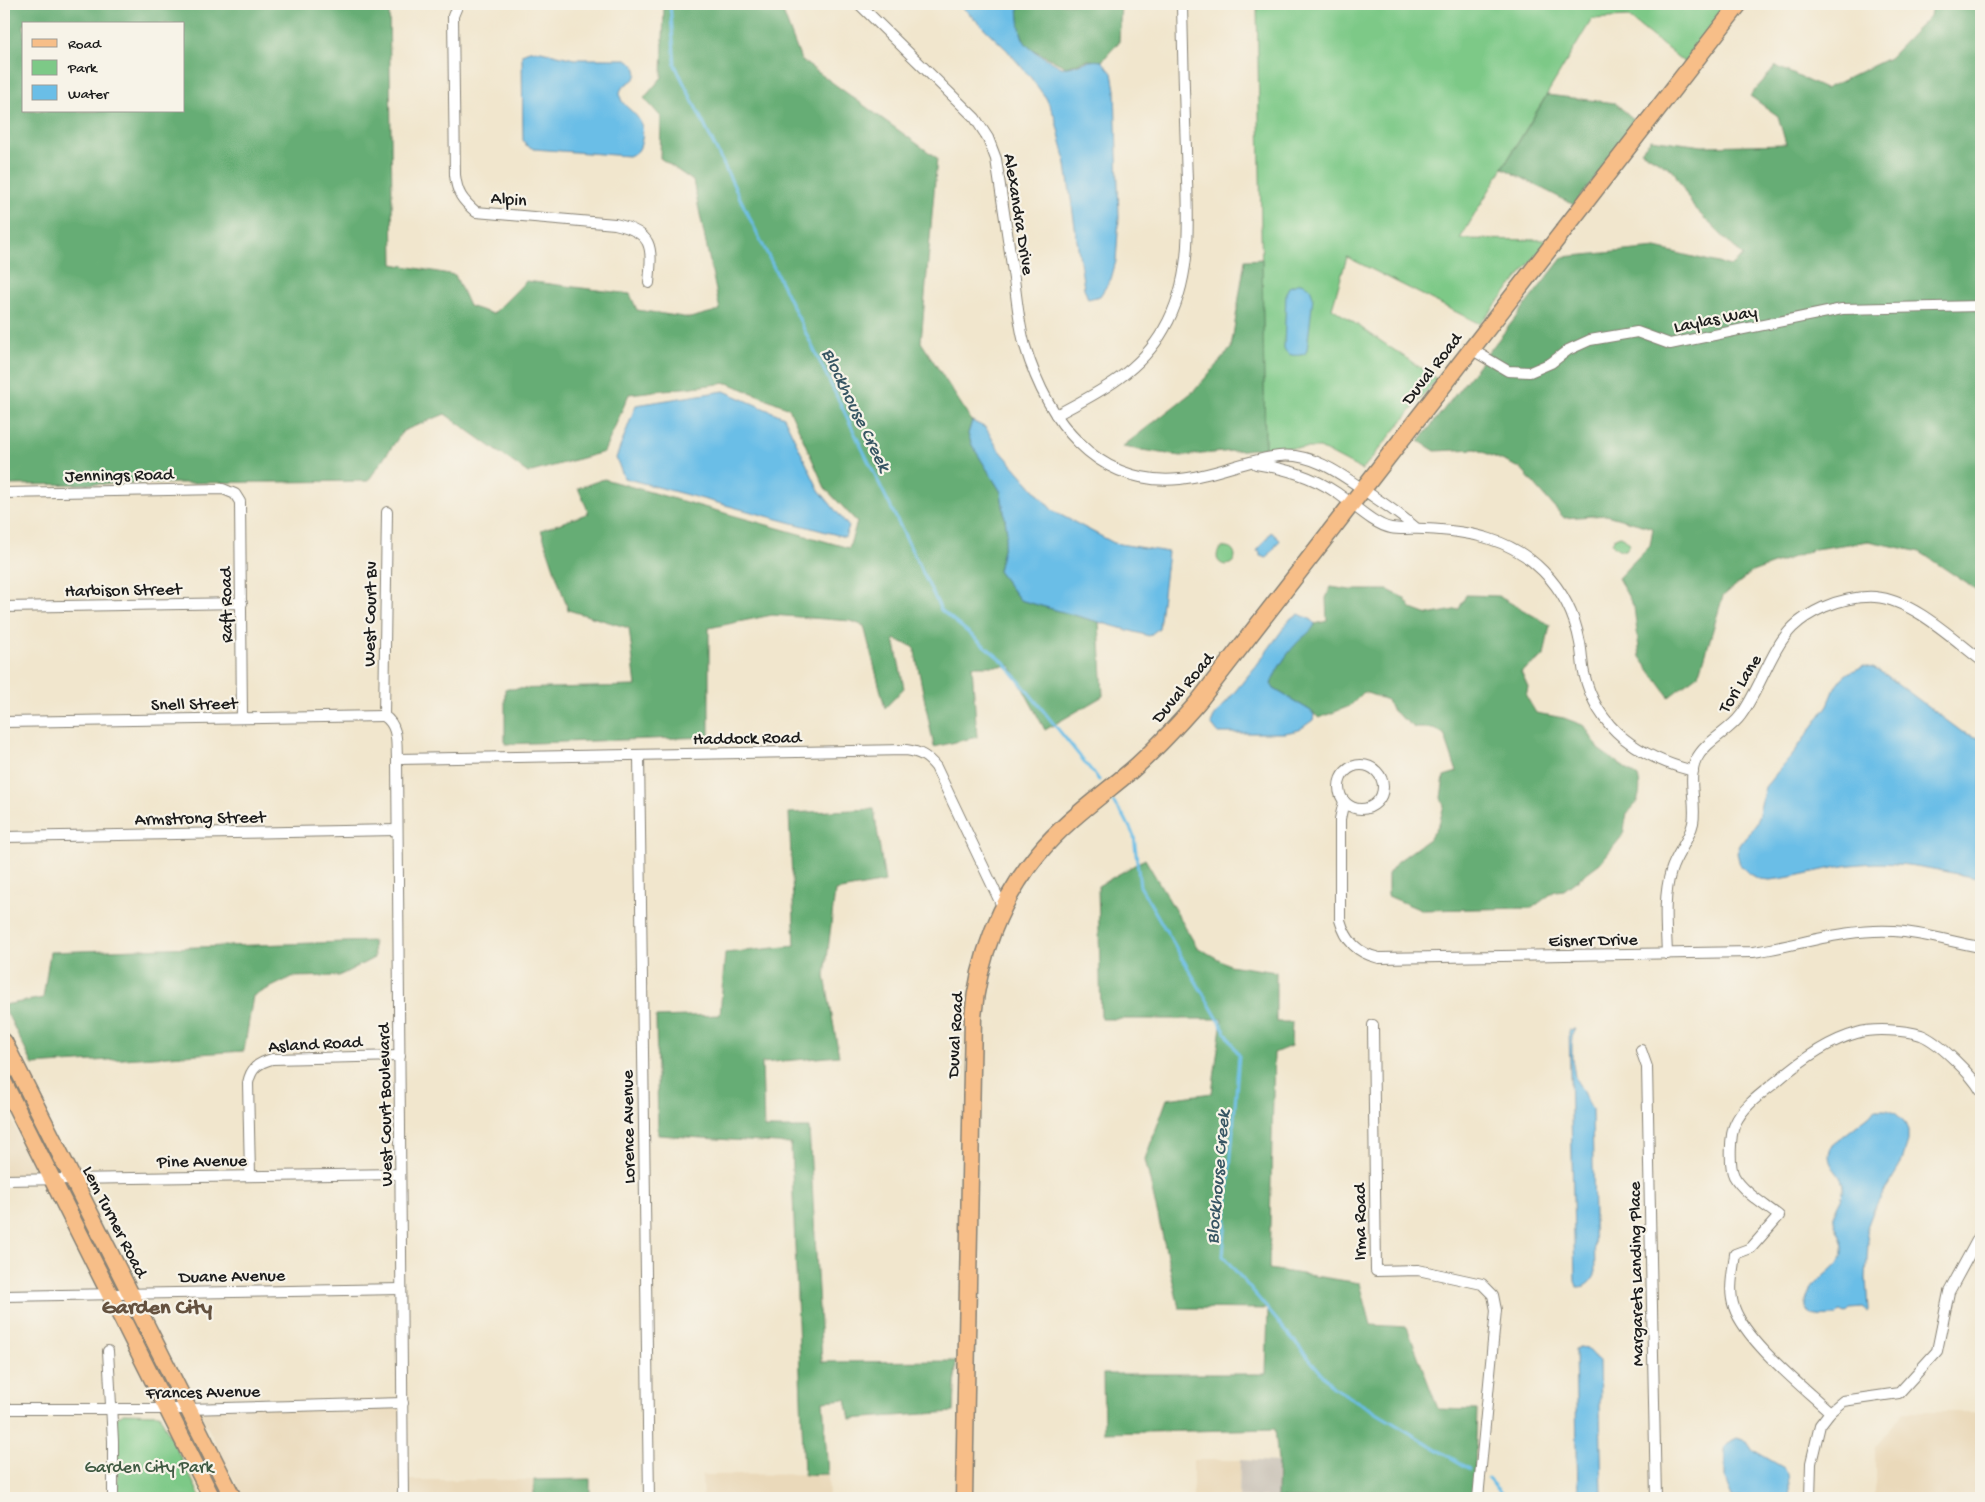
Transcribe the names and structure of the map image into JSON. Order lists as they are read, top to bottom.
{
  "streets": {
    "main road": ["Duval Road", "Lem Turner Road"],
    "street": [
      "Alpin",
      "Alexandra Drive",
      "Laylas Way",
      "Jennings Road",
      "Harbison Street",
      "Raft Road",
      "West Court Bv",
      "Tori Lane",
      "Snell Street",
      "Haddock Road",
      "Armstrong Street",
      "Eisner Drive",
      "Asland Road",
      "West Court Boulevard",
      "Lorence Avenue",
      "Pine Avenue",
      "Irma Road",
      "Margarets Landing Place",
      "Duane Avenue",
      "Frances Avenue"
    ]
  },
  "crossings": [
    ["Alexandra Drive", "Duval Road"],
    ["Alexandra Drive", "Tori Lane"],
    ["Laylas Way", "Duval Road"],
    ["Duval Road", "Haddock Road"],
    ["Jennings Road", "Raft Road"],
    ["Harbison Street", "Raft Road"],
    ["Raft Road", "Snell Street"],
    ["West Court Bv", "Snell Street"],
    ["West Court Bv", "West Court Boulevard"],
    ["Tori Lane", "Eisner Drive"],
    ["Snell Street", "West Court Boulevard"],
    ["Haddock Road", "West Court Boulevard"],
    ["Haddock Road", "Lorence Avenue"],
    ["Armstrong Street", "West Court Boulevard"],
    ["Asland Road", "West Court Boulevard"],
    ["Asland Road", "Pine Avenue"],
    ["West Court Boulevard", "Pine Avenue"],
    ["West Court Boulevard", "Duane Avenue"],
    ["West Court Boulevard", "Frances Avenue"],
    ["Pine Avenue", "Lem Turner Road"],
    ["Lem Turner Road", "Duane Avenue"],
    ["Lem Turner Road", "Frances Avenue"]
  ],
  "districts": ["Garden City"],
  "water": ["Blockhouse Creek"],
  "parks": ["Garden City Park"],
  "legend": ["Road", "Park", "Water"]
}
